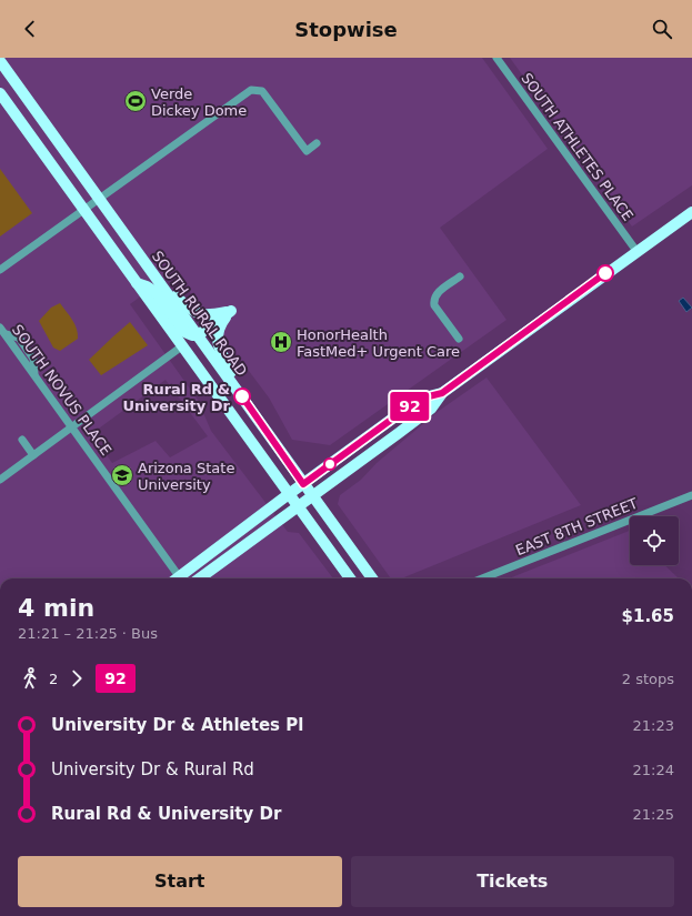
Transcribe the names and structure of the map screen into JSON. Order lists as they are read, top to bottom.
{
  "streets": {
    "main road": ["SOUTH RURAL ROAD"],
    "street": ["SOUTH ATHLETES PLACE", "SOUTH NOVUS PLACE", "EAST 8TH STREET"]
  },
  "places": {
    "sports": ["Verde Dickey Dome"],
    "hospital": ["HonorHealth FastMed+ Urgent Care"],
    "other": ["Rural Rd & University Dr"],
    "school or university": ["Arizona State University"]
  },
  "lines": ["bus line 92"],
  "page": {
    "header": "Stopwise",
    "on_map": "92",
    "heading": ["4 min", "21:21 – 21:25 · Bus", "$1.65"],
    "legs": ["2", "92", "2 stops"],
    "list": [
      {
        "name": "University Dr & Athletes Pl",
        "value": "21:23"
      },
      {
        "name": "University Dr & Rural Rd",
        "value": "21:24"
      },
      {
        "name": "Rural Rd & University Dr",
        "value": "21:25"
      }
    ],
    "buttons": ["Start", "Tickets"]
  }
}
